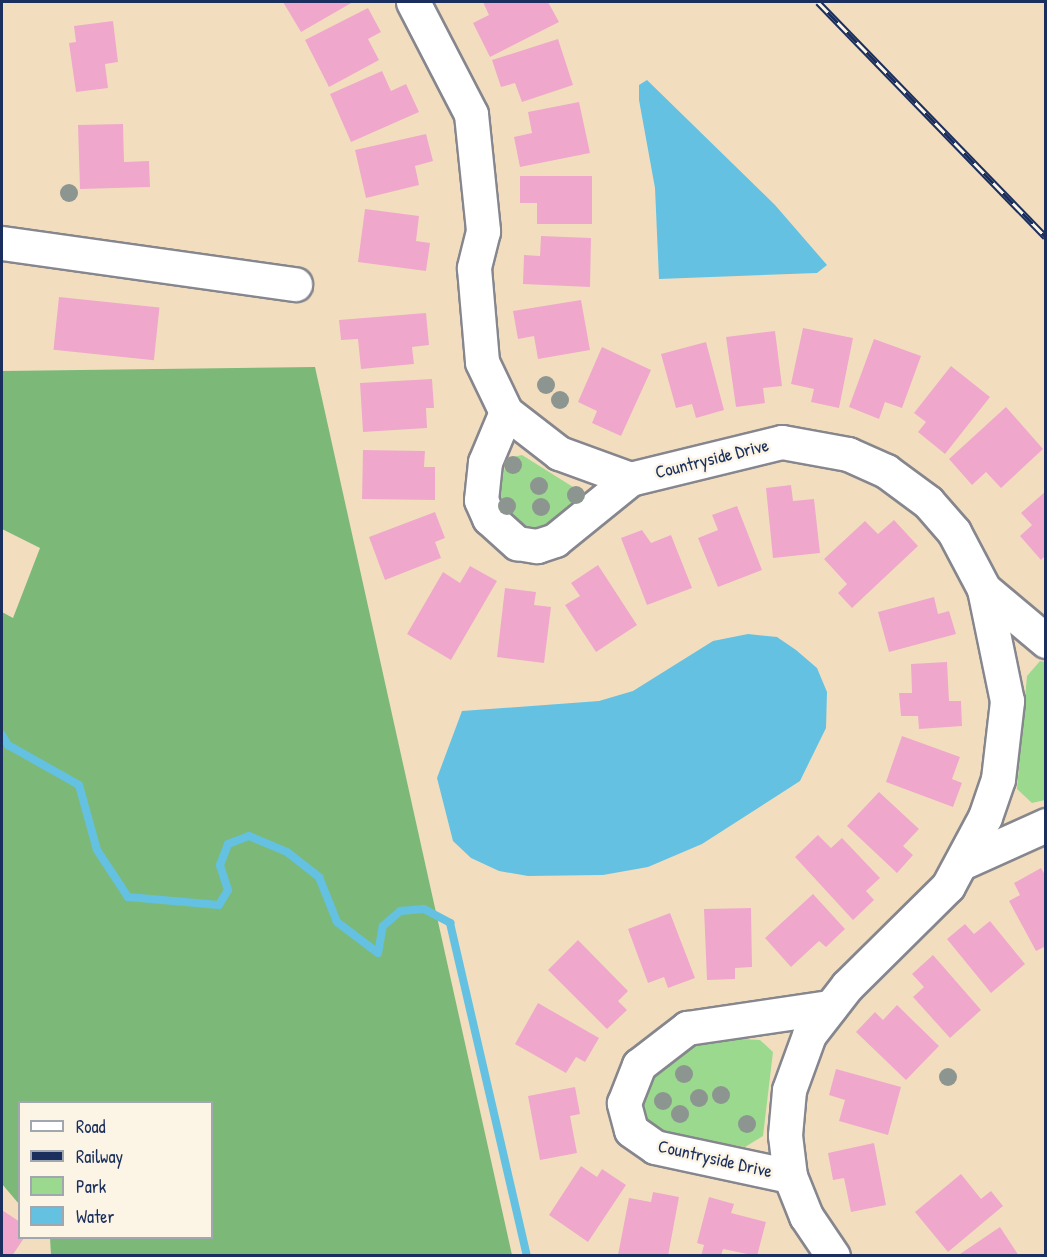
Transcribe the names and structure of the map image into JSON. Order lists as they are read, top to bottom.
{
  "streets": {
    "street": ["Countryside Drive"]
  },
  "legend": [
    "Road",
    "Railway",
    "Park",
    "Water"
  ]
}
